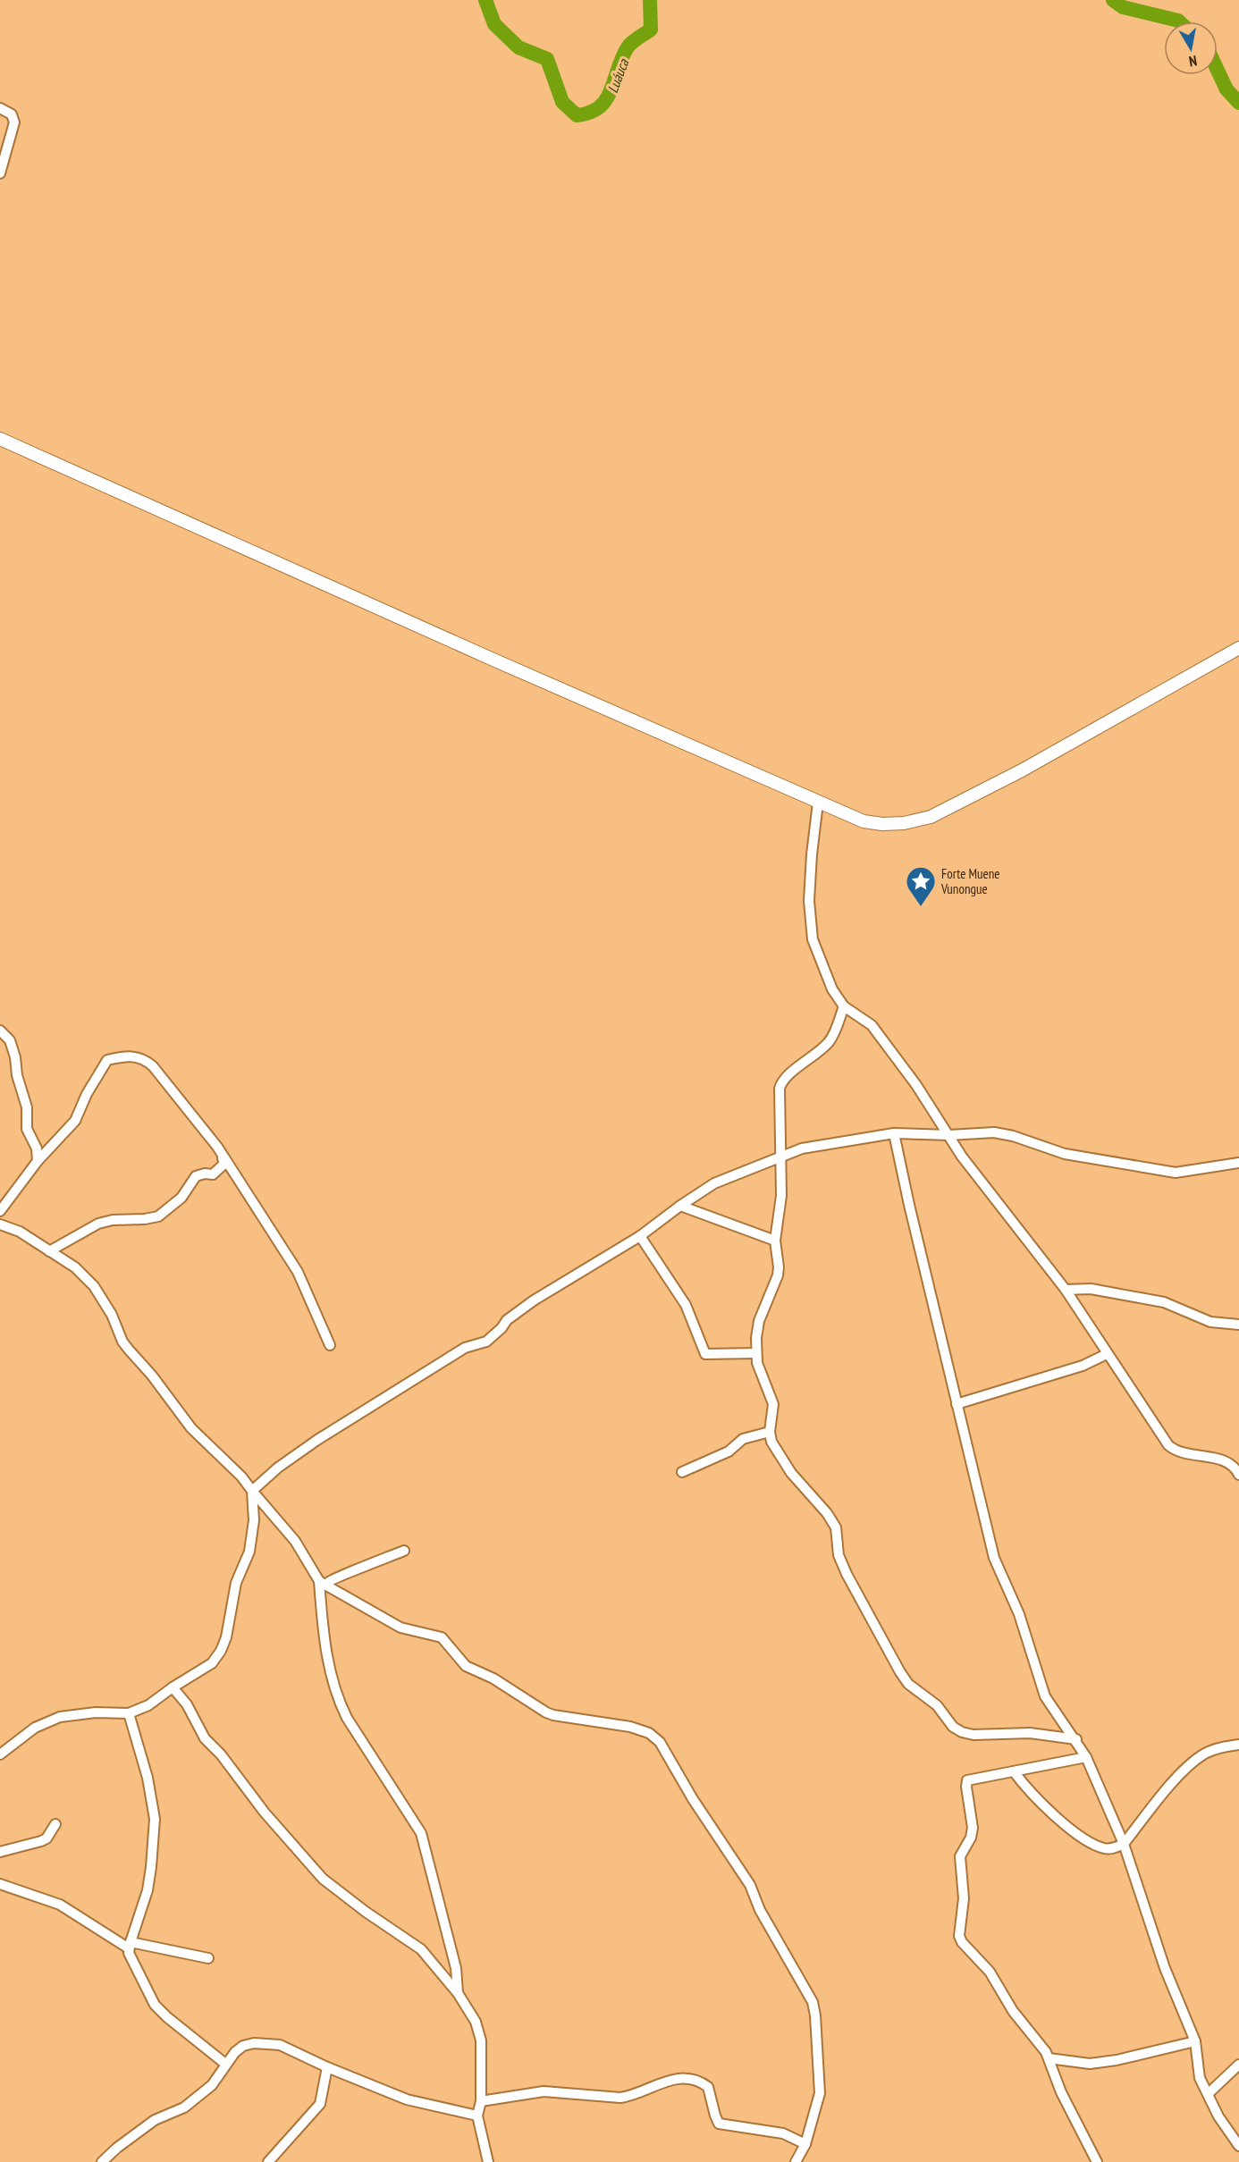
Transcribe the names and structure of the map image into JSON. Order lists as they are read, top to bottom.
{
  "water": ["Luáuca"],
  "places": {
    "place": ["Forte Muene Vunongue"]
  },
  "north": "bottom"
}
